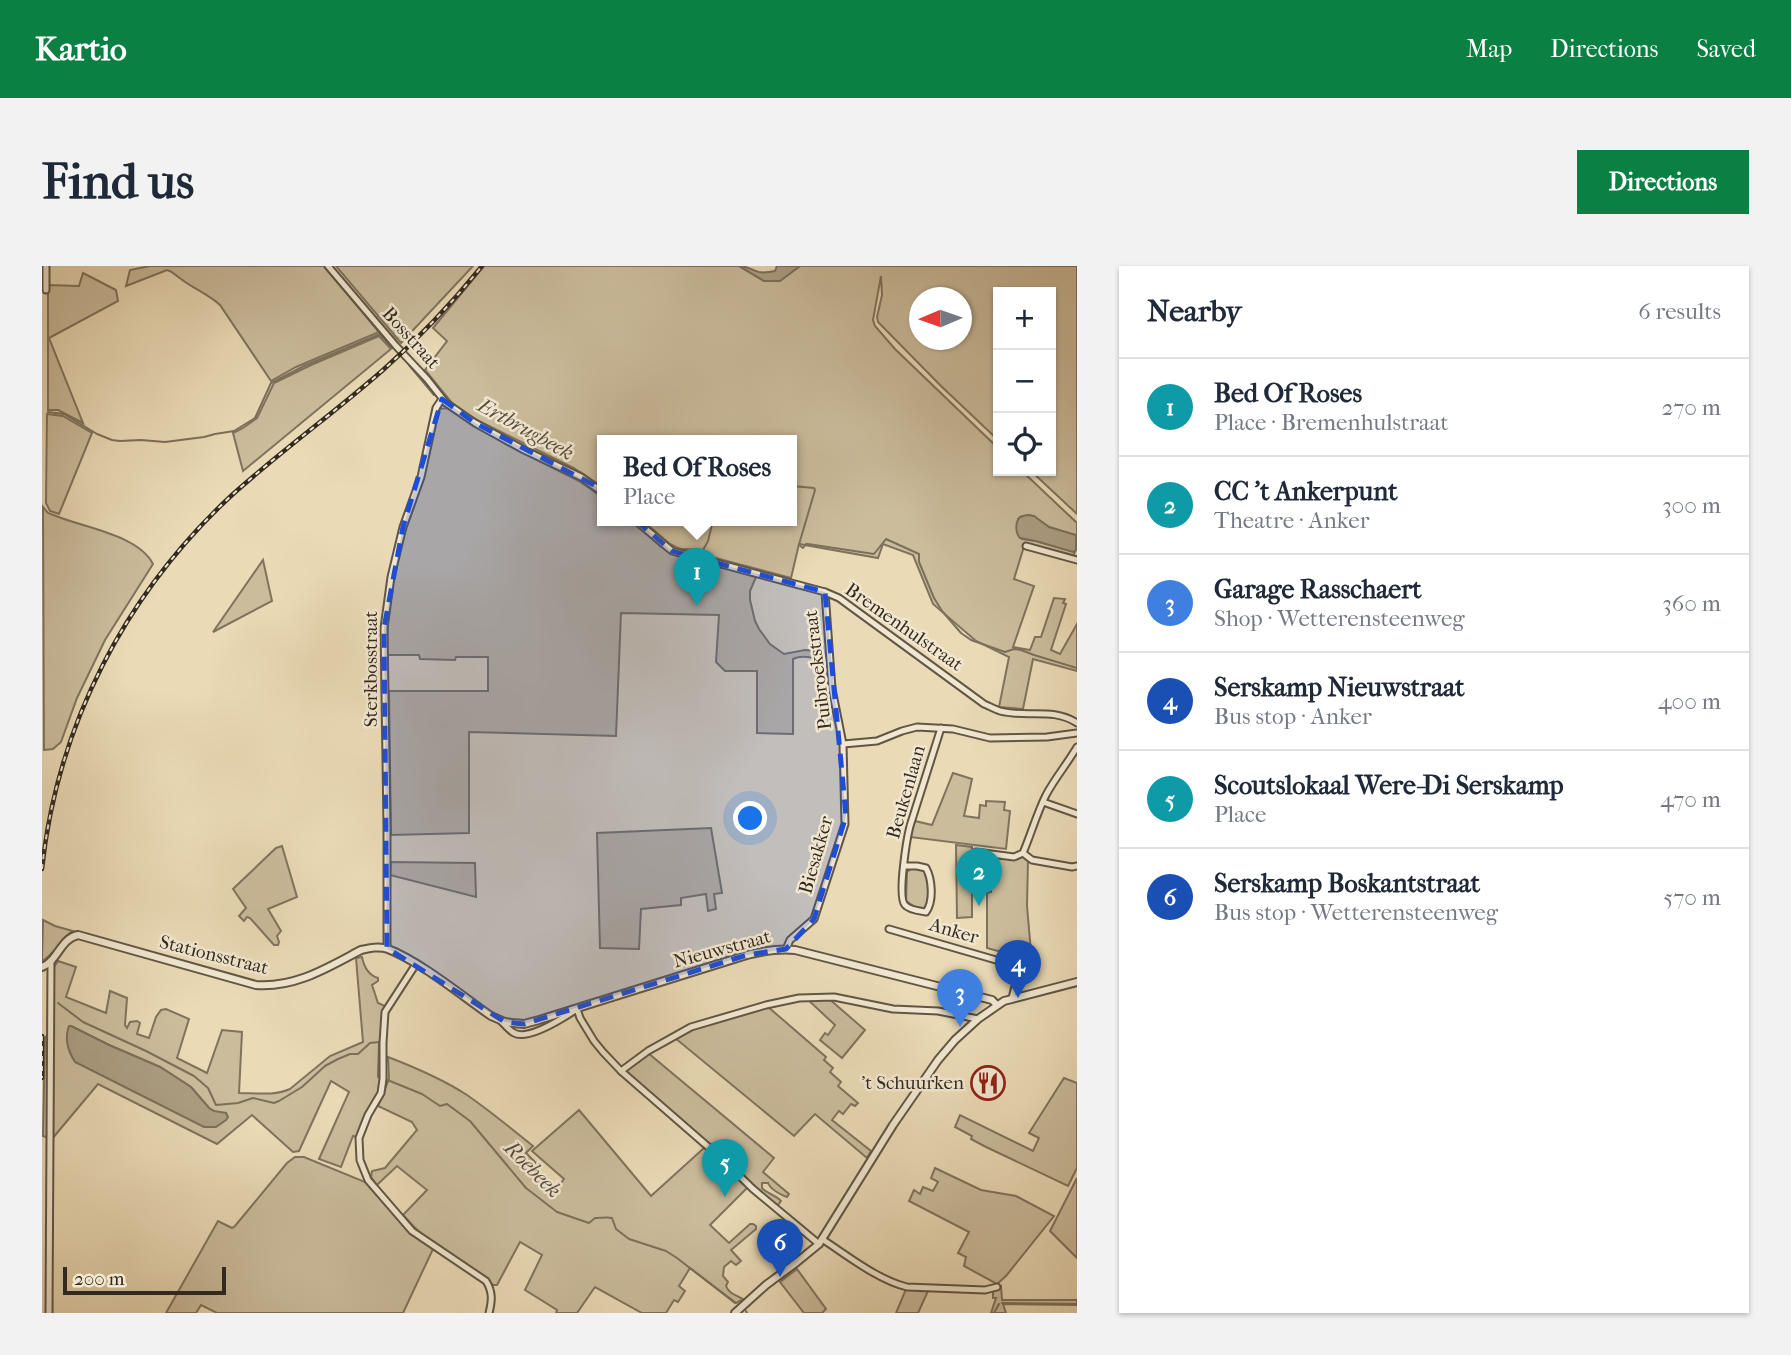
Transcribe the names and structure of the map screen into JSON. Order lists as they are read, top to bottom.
{
  "streets": {
    "street": [
      "Bosstraat",
      "Bremenhulstraat",
      "Sterkbosstraat",
      "Puibroekstraat",
      "Beukenlaan",
      "Biesakker",
      "Anker",
      "Nieuwstraat",
      "Stationsstraat"
    ]
  },
  "crossings": [
    ["Bosstraat", "Sterkbosstraat"],
    ["Bremenhulstraat", "Puibroekstraat"],
    ["Sterkbosstraat", "Nieuwstraat"],
    ["Sterkbosstraat", "Stationsstraat"],
    ["Puibroekstraat", "Biesakker"],
    ["Biesakker", "Nieuwstraat"],
    ["Nieuwstraat", "Stationsstraat"]
  ],
  "water": ["Ertbrugbeek", "Roebeek"],
  "places": {
    "restaurant": ["'t Schuurken"]
  },
  "scale_bar": "200 m",
  "north": "left",
  "page": {
    "header": "Kartio",
    "nav": ["Map", "Directions", "Saved"],
    "buttons": "Directions",
    "title": "Find us",
    "heading": ["Nearby", "6 results"],
    "map_buttons": ["+", "−"],
    "list": [
      {
        "mark": "1",
        "name": "Bed Of Roses",
        "note": "Place · Bremenhulstraat",
        "value": "270 m"
      },
      {
        "mark": "2",
        "name": "CC 't Ankerpunt",
        "note": "Theatre · Anker",
        "value": "300 m"
      },
      {
        "mark": "3",
        "name": "Garage Rasschaert",
        "note": "Shop · Wetterensteenweg",
        "value": "360 m"
      },
      {
        "mark": "4",
        "name": "Serskamp Nieuwstraat",
        "note": "Bus stop · Anker",
        "value": "400 m"
      },
      {
        "mark": "5",
        "name": "Scoutslokaal Were-Di Serskamp",
        "note": "Place",
        "value": "470 m"
      },
      {
        "mark": "6",
        "name": "Serskamp Boskantstraat",
        "note": "Bus stop · Wetterensteenweg",
        "value": "570 m"
      }
    ],
    "popup": ["Bed Of Roses", "Place"],
    "pins": [
      "1",
      "2",
      "4",
      "3",
      "5",
      "6"
    ],
    "scale": "200 m"
  }
}
